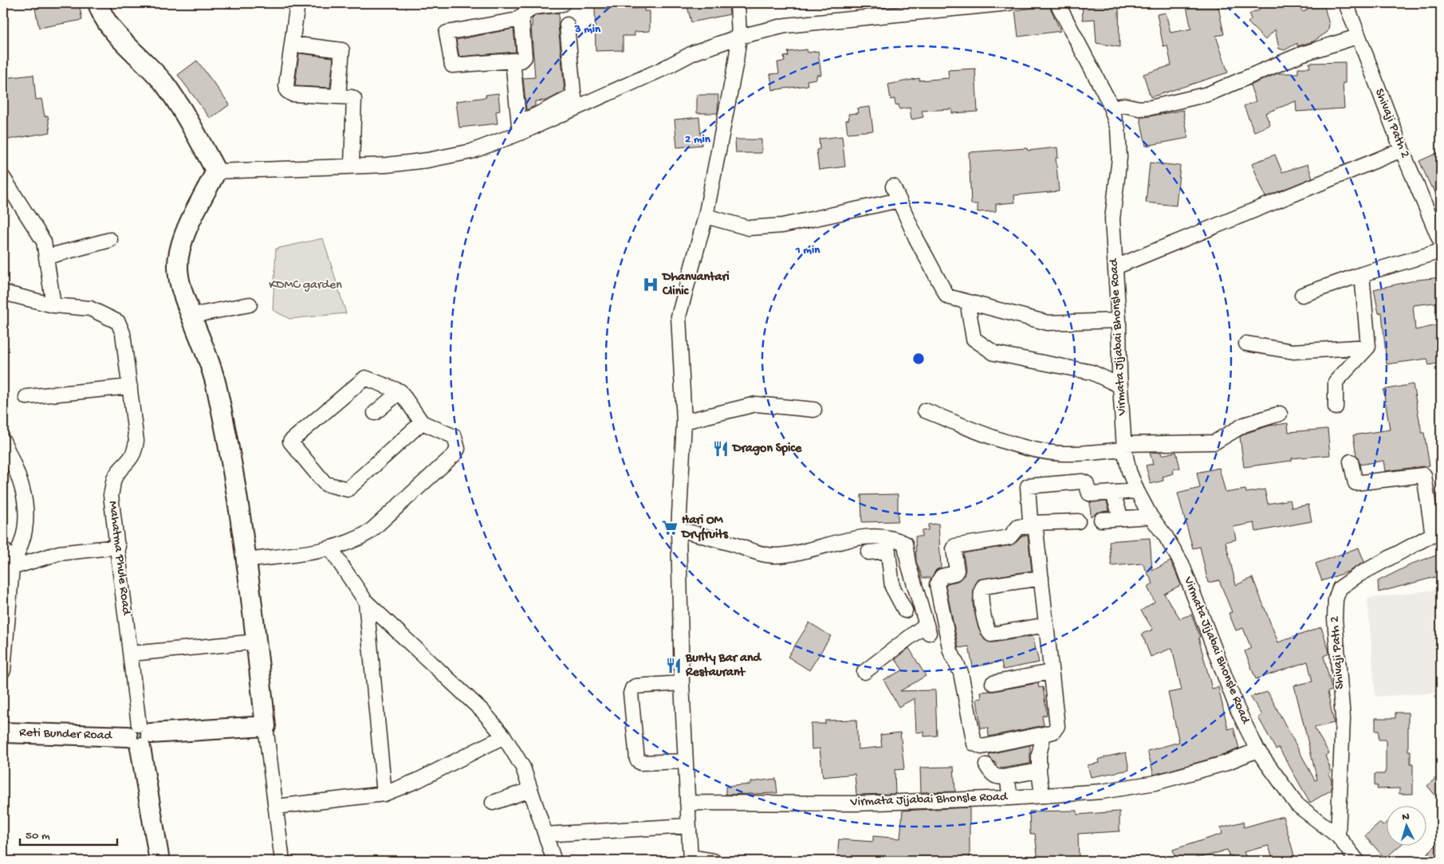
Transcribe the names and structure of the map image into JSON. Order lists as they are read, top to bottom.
{
  "streets": {
    "street": [
      "Shivaji Path 2",
      "Virmata Jijabai Bhonsle Road",
      "Mahatma Phule Road",
      "Reti Bunder Road"
    ]
  },
  "crossings": [
    ["Mahatma Phule Road", "Reti Bunder Road"]
  ],
  "parks": ["KDMC garden"],
  "places": {
    "hospital": ["Dhanvantari Clinic"],
    "restaurant": ["Dragon Spice", "Bunty Bar and Restaurant"],
    "supermarket": ["Hari OM Dryfruits"]
  },
  "scale_bar": "50 m",
  "north": "top",
  "rings": ["3 min", "2 min", "1 min"]
}
